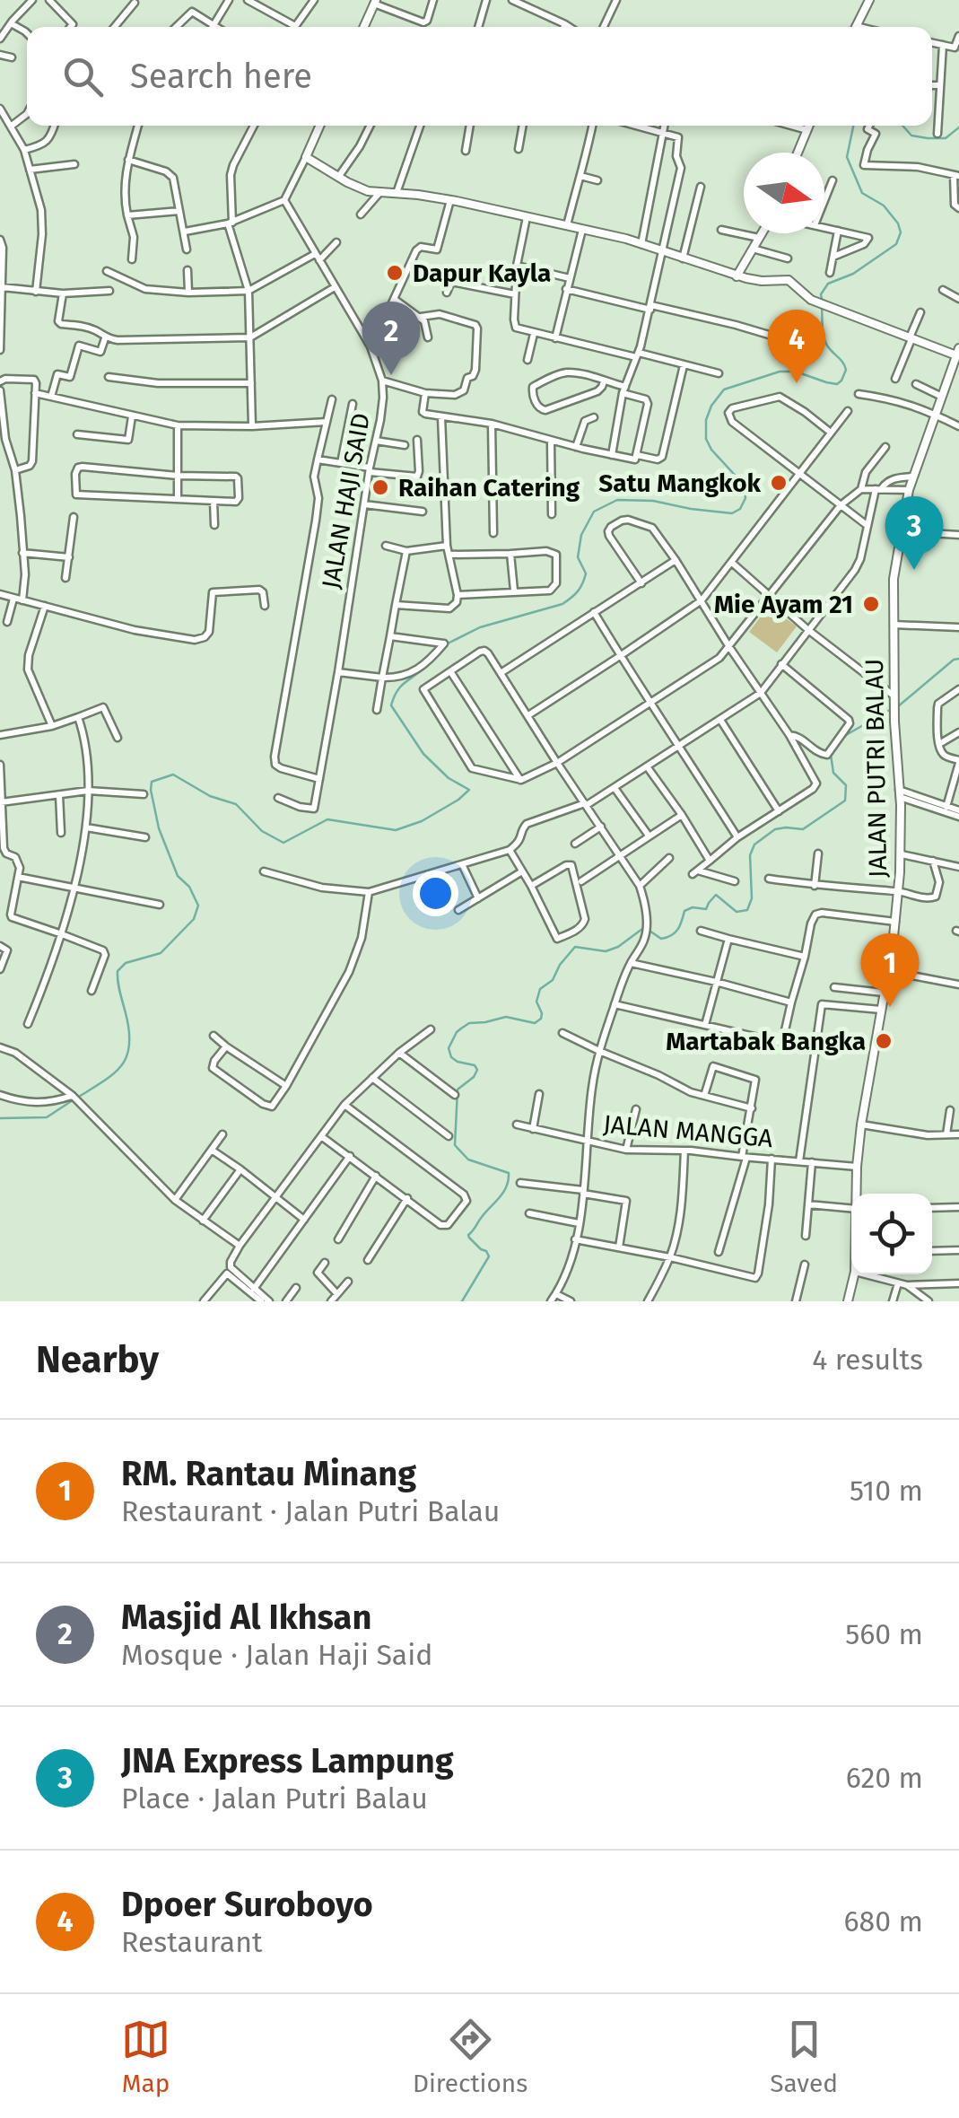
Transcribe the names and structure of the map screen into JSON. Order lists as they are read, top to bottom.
{
  "streets": {
    "main road": ["JALAN PUTRI BALAU"],
    "street": ["JALAN HAJI SAID", "JALAN MANGGA"]
  },
  "crossings": [
    ["JALAN PUTRI BALAU", "JALAN MANGGA"]
  ],
  "places": [
    "Dapur Kayla",
    "Satu Mangkok",
    "Raihan Catering",
    "Mie Ayam 21",
    "Martabak Bangka"
  ],
  "north": "right",
  "page": {
    "search": "Search here",
    "pins": [
      "2",
      "4",
      "3",
      "1"
    ],
    "heading": ["Nearby", "4 results"],
    "list": [
      {
        "mark": "1",
        "name": "RM. Rantau Minang",
        "note": "Restaurant · Jalan Putri Balau",
        "value": "510 m"
      },
      {
        "mark": "2",
        "name": "Masjid Al Ikhsan",
        "note": "Mosque · Jalan Haji Said",
        "value": "560 m"
      },
      {
        "mark": "3",
        "name": "JNA Express Lampung",
        "note": "Place · Jalan Putri Balau",
        "value": "620 m"
      },
      {
        "mark": "4",
        "name": "Dpoer Suroboyo",
        "note": "Restaurant",
        "value": "680 m"
      }
    ],
    "nav": ["Map", "Directions", "Saved"]
  }
}
